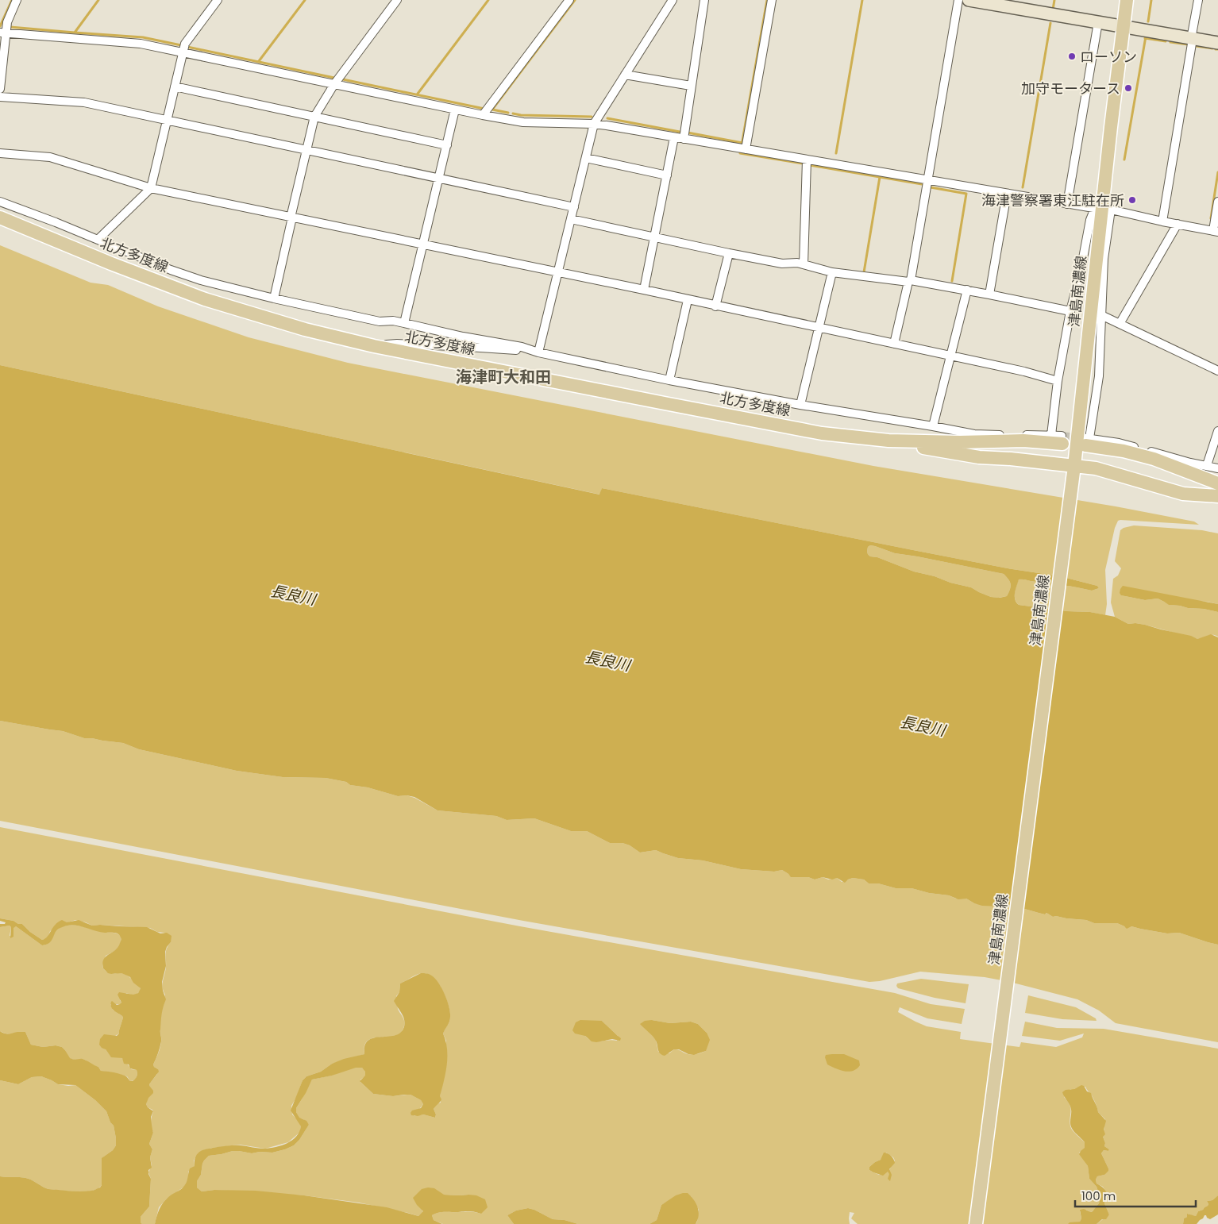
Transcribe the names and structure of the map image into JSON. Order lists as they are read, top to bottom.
{
  "streets": {
    "main road": ["北方多度線", "津島南濃線"]
  },
  "districts": ["海津町大和田"],
  "water": ["長良川"],
  "places": ["ローソン", "加守モータース", "海津警察署東江駐在所"],
  "scale_bar": "100 m"
}
